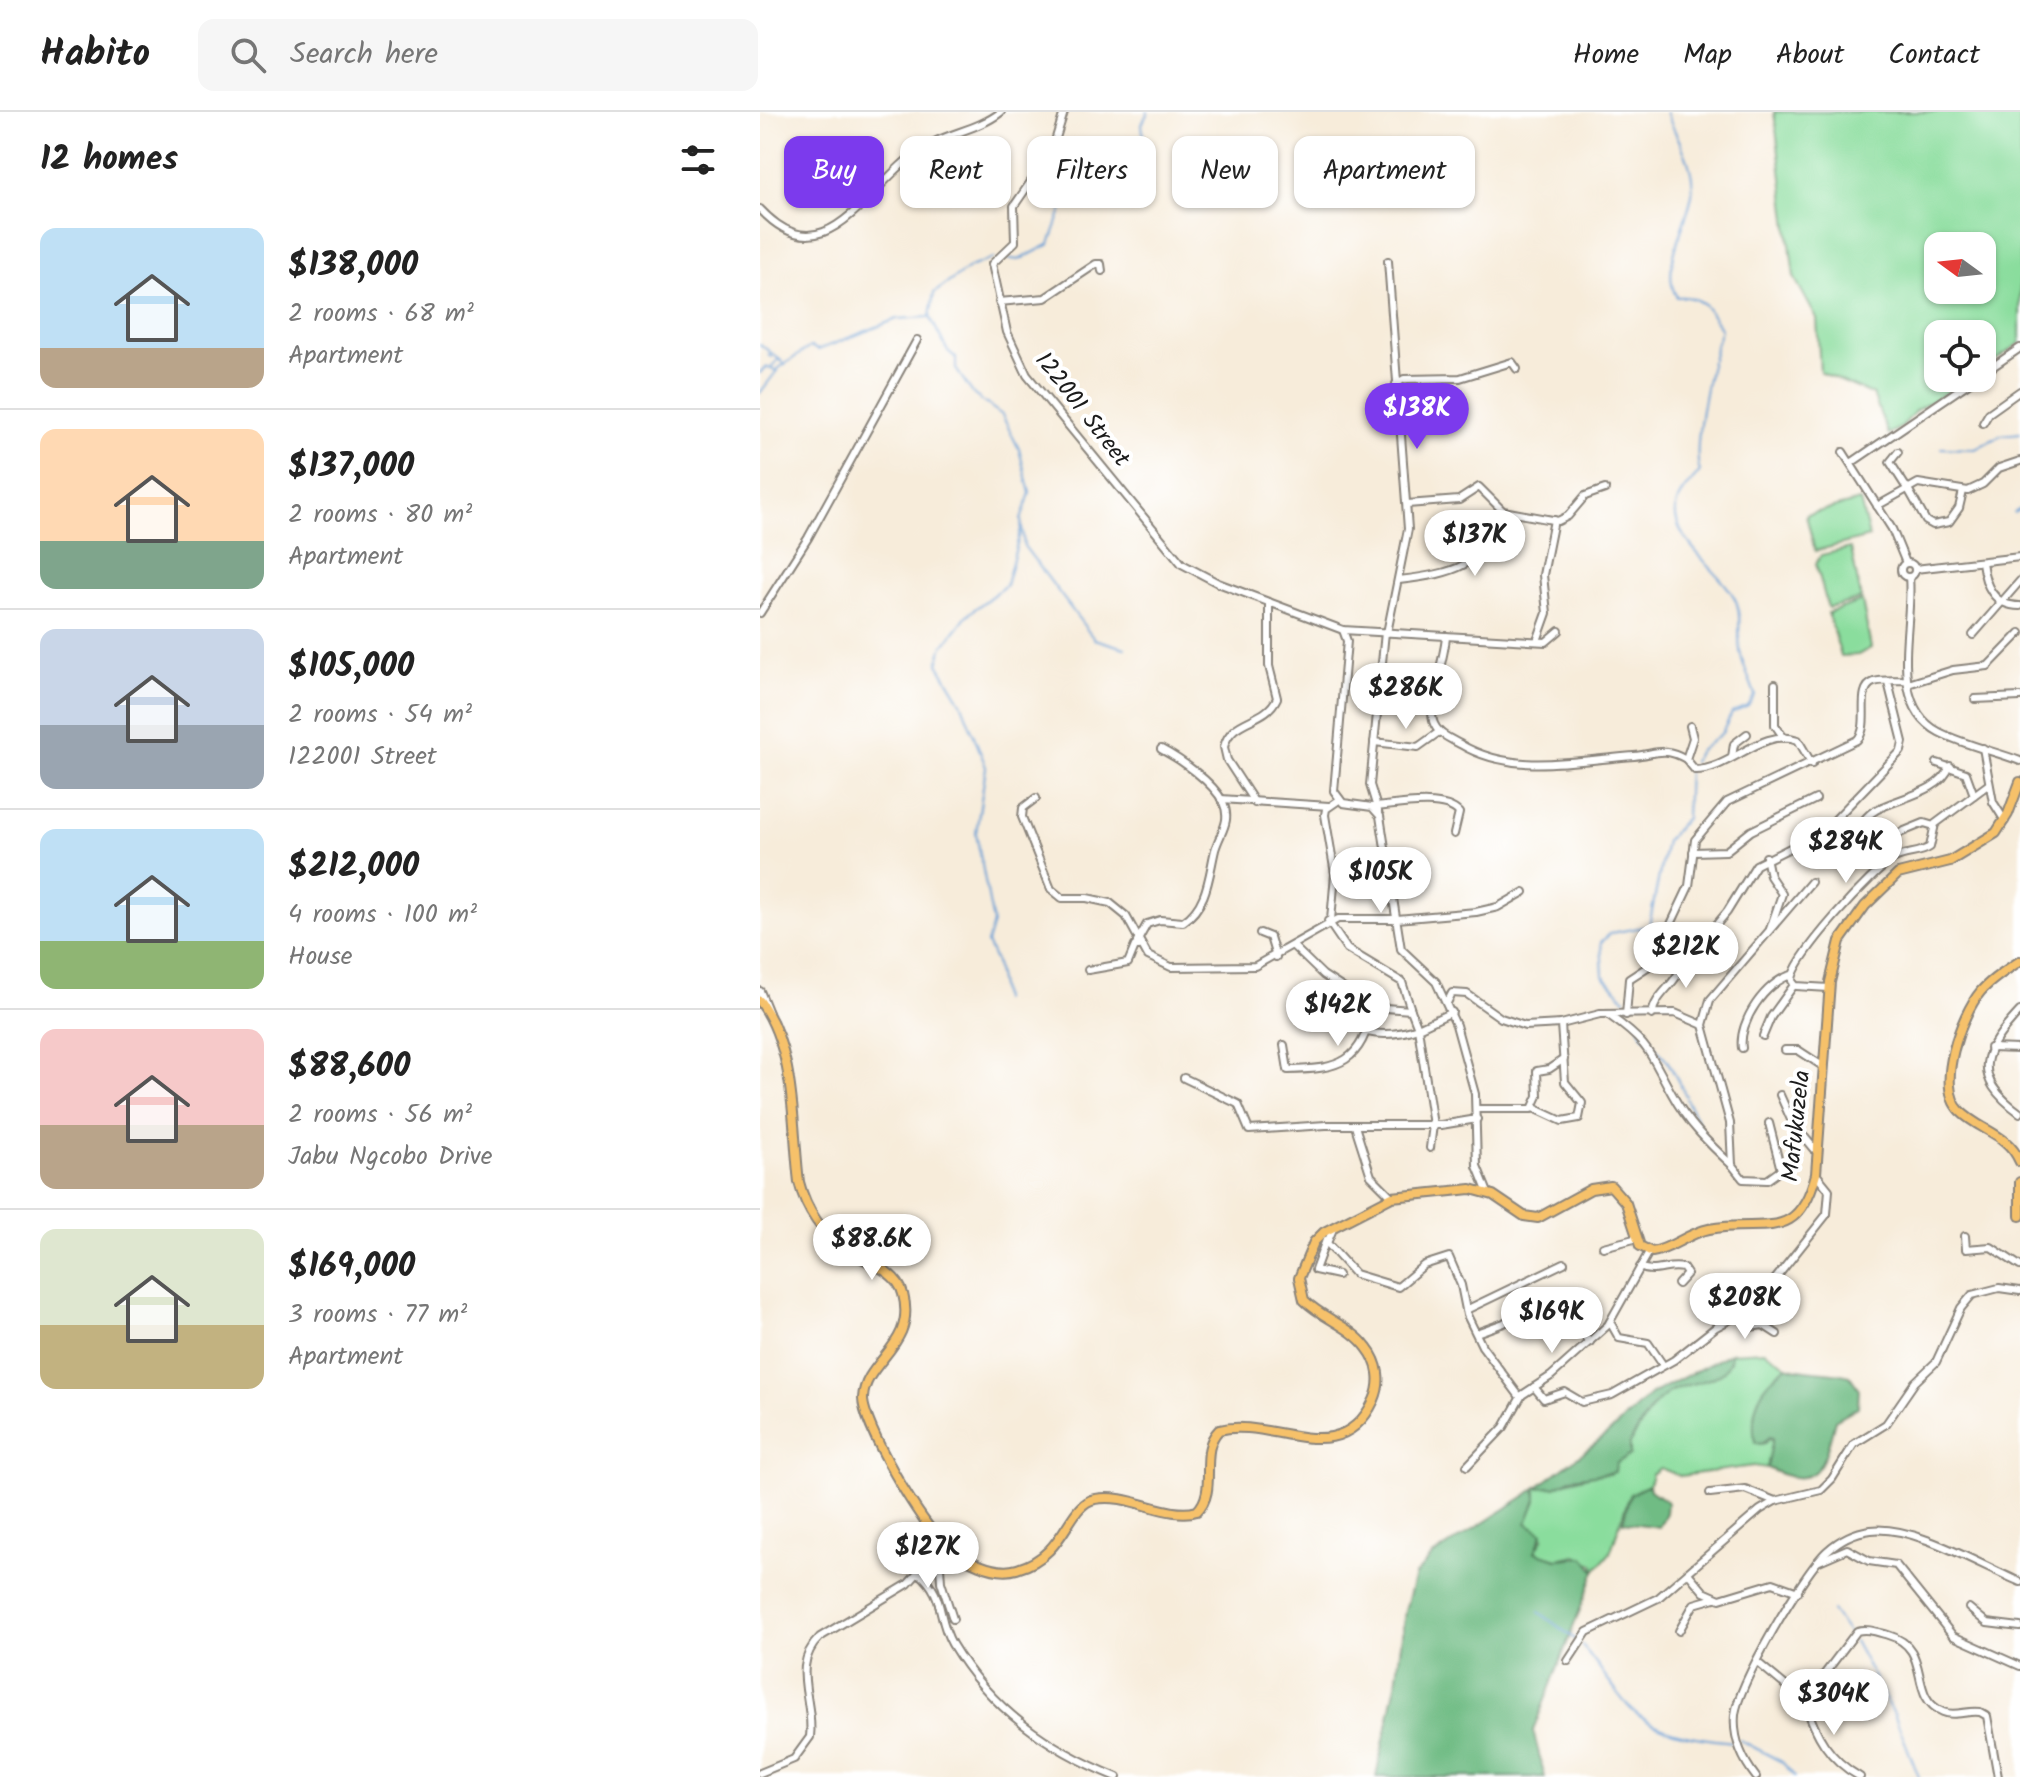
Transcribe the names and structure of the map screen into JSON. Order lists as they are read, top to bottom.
{
  "streets": {
    "main road": ["Mafukuzela"],
    "street": ["122001 Street"]
  },
  "north": "left",
  "page": {
    "header": "Habito",
    "search": "Search here",
    "nav": [
      "Home",
      "Map",
      "About",
      "Contact"
    ],
    "heading": "12 homes",
    "chip": [
      "Buy",
      "Rent",
      "Filters",
      "New",
      "Apartment"
    ],
    "list": [
      {
        "name": "$138,000",
        "note": "2 rooms · 68 m² · Apartment"
      },
      {
        "name": "$137,000",
        "note": "2 rooms · 80 m² · Apartment"
      },
      {
        "name": "$105,000",
        "note": "2 rooms · 54 m² · 122001 Street"
      },
      {
        "name": "$212,000",
        "note": "4 rooms · 100 m² · House"
      },
      {
        "name": "$88,600",
        "note": "2 rooms · 56 m² · Jabu Ngcobo Drive"
      },
      {
        "name": "$169,000",
        "note": "3 rooms · 77 m² · Apartment"
      }
    ],
    "price": [
      "$138K",
      "$137K",
      "$286K",
      "$284K",
      "$105K",
      "$212K",
      "$142K",
      "$88.6K",
      "$208K",
      "$169K",
      "$127K",
      "$304K"
    ]
  }
}
